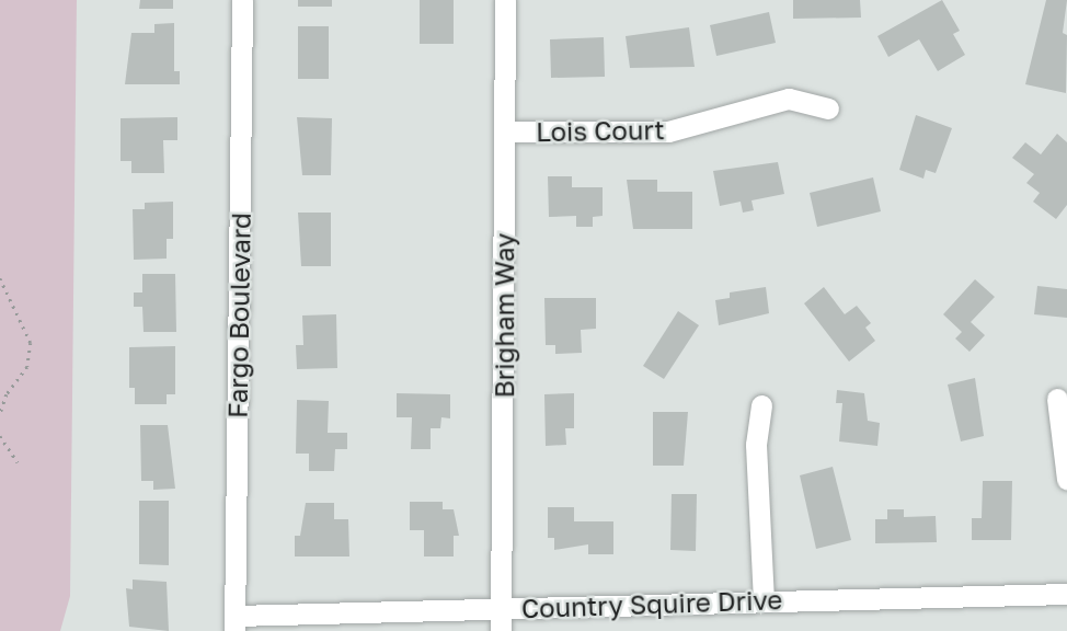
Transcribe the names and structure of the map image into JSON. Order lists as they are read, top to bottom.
{
  "streets": {
    "street": [
      "Lois Court",
      "Fargo Boulevard",
      "Brigham Way",
      "Country Squire Drive"
    ]
  },
  "crossings": [
    ["Lois Court", "Brigham Way"],
    ["Fargo Boulevard", "Country Squire Drive"],
    ["Brigham Way", "Country Squire Drive"]
  ]
}
